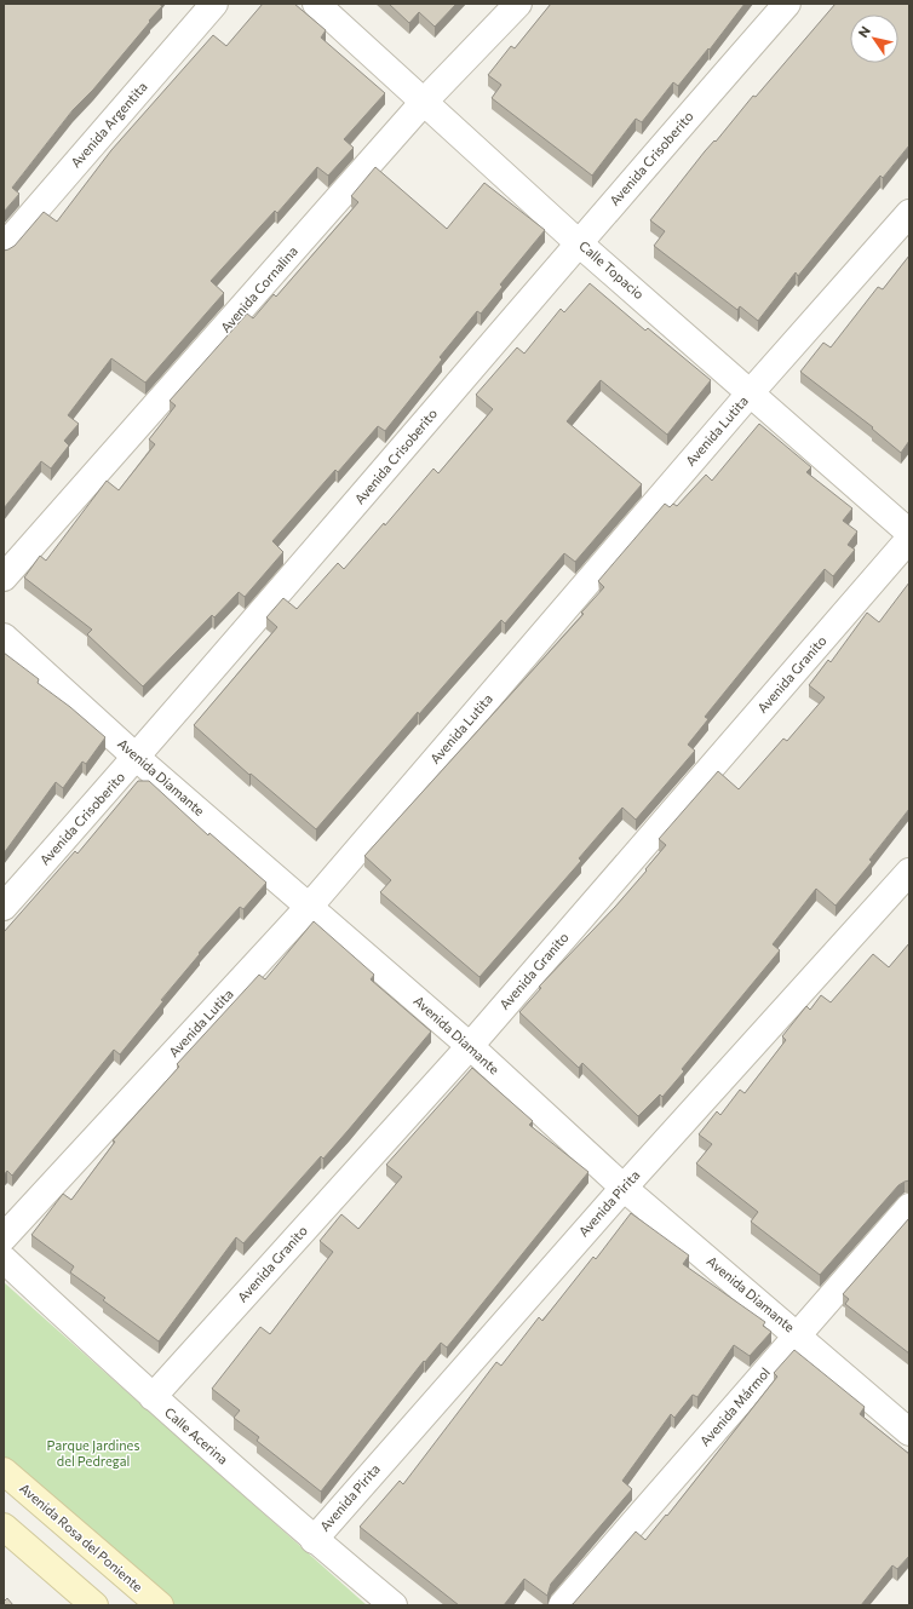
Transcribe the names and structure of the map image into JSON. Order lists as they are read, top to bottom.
{
  "streets": {
    "street": [
      "Avenida Argentita",
      "Avenida Crisoberito",
      "Calle Topacio",
      "Avenida Cornalina",
      "Avenida Lutita",
      "Avenida Granito",
      "Avenida Diamante",
      "Avenida Pirita",
      "Avenida Mármol",
      "Calle Acerina",
      "Avenida Rosa del Poniente"
    ]
  },
  "crossings": [
    ["Avenida Crisoberito", "Calle Topacio"],
    ["Avenida Crisoberito", "Avenida Diamante"],
    ["Calle Topacio", "Avenida Cornalina"],
    ["Calle Topacio", "Avenida Lutita"],
    ["Avenida Lutita", "Avenida Diamante"],
    ["Avenida Granito", "Avenida Diamante"],
    ["Avenida Granito", "Calle Acerina"],
    ["Avenida Diamante", "Avenida Pirita"],
    ["Avenida Diamante", "Avenida Mármol"],
    ["Avenida Pirita", "Calle Acerina"]
  ],
  "parks": ["Parque Jardines del Pedregal"],
  "north": "top left"
}
